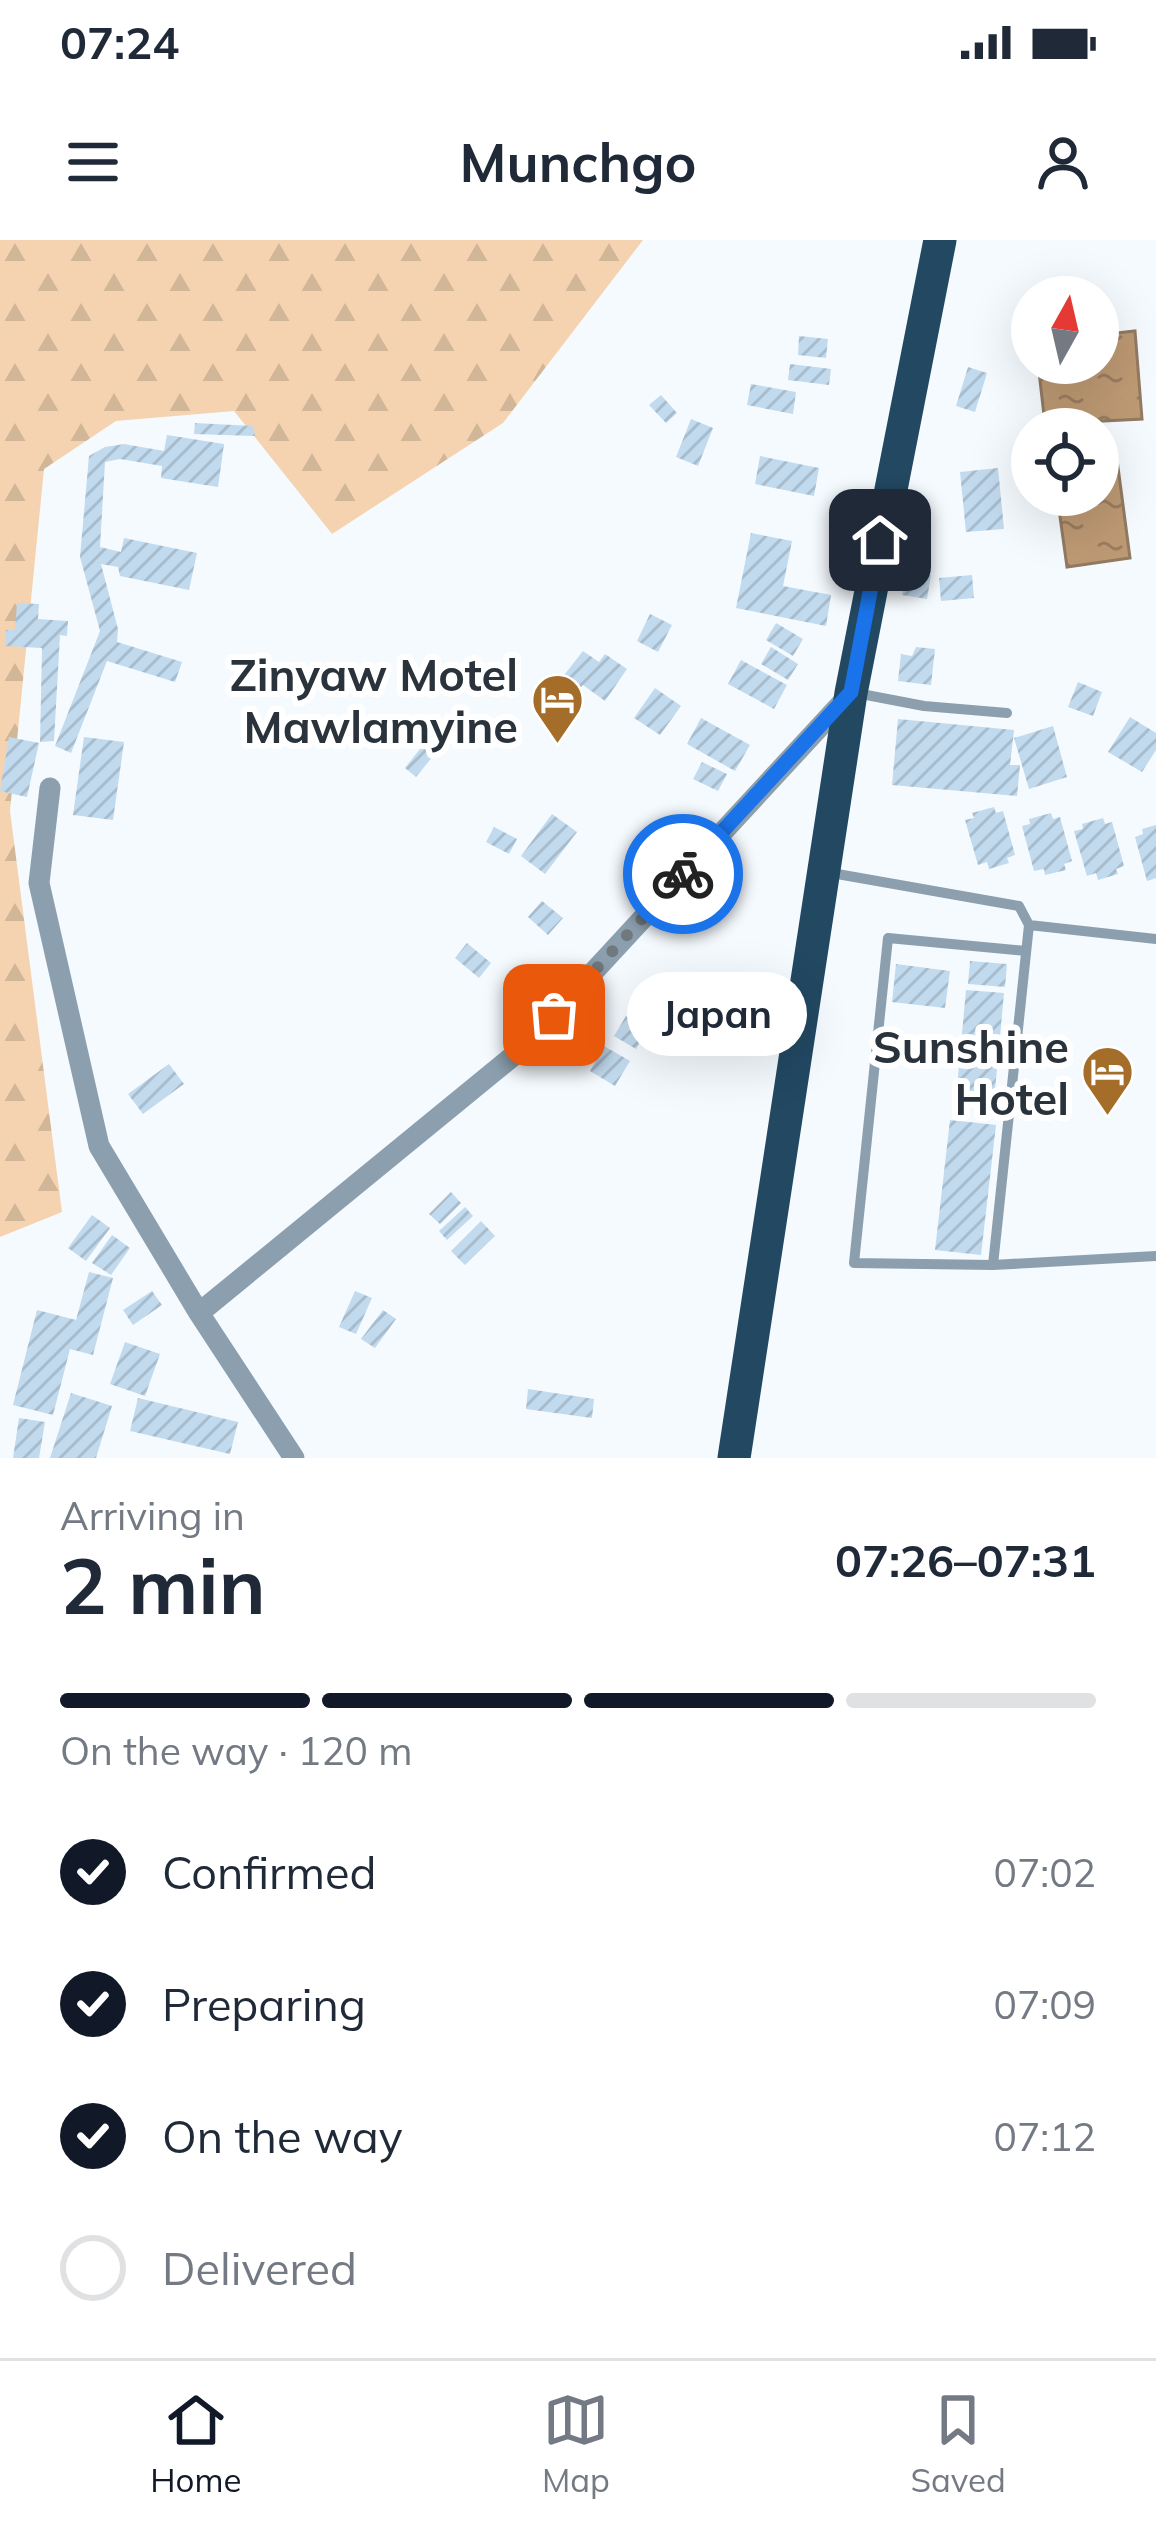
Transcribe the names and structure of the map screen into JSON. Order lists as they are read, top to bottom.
{
  "places": {
    "hotel": ["Zinyaw Motel Mawlamyine", "Sunshine Hotel"],
    "other": ["Japan"]
  },
  "north": "top",
  "page": {
    "status": "07:24",
    "header": "Munchgo",
    "bubble": "Japan",
    "heading": ["2 min", "Arriving in", "07:26–07:31"],
    "bar": "On the way · 120 m",
    "list": [
      ["Confirmed", "07:02"],
      ["Preparing", "07:09"],
      ["On the way", "07:12"],
      "Delivered"
    ],
    "tabs": ["Home", "Map", "Saved"]
  }
}
